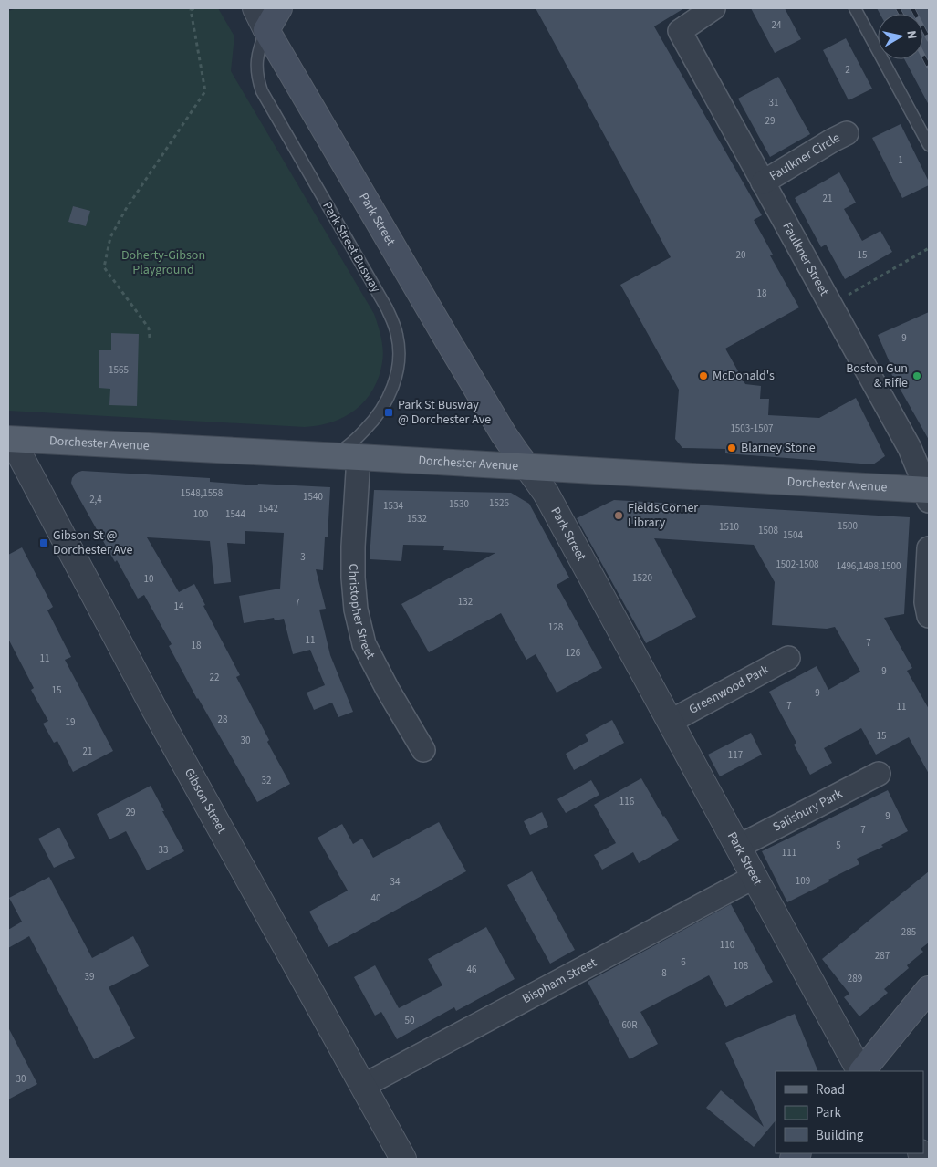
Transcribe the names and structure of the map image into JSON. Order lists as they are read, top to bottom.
{
  "streets": {
    "main road": ["Park Street", "Dorchester Avenue"],
    "street": [
      "Faulkner Circle",
      "Faulkner Street",
      "Christopher Street",
      "Greenwood Park",
      "Gibson Street",
      "Salisbury Park",
      "Bispham Street"
    ],
    "lane": ["Park Street Busway"]
  },
  "crossings": [
    ["Faulkner Circle", "Faulkner Street"],
    ["Park Street", "Park Street Busway"],
    ["Park Street", "Dorchester Avenue"],
    ["Park Street", "Greenwood Park"],
    ["Park Street", "Salisbury Park"],
    ["Park Street", "Bispham Street"],
    ["Park Street Busway", "Dorchester Avenue"],
    ["Park Street Busway", "Christopher Street"],
    ["Faulkner Street", "Dorchester Avenue"],
    ["Dorchester Avenue", "Christopher Street"],
    ["Dorchester Avenue", "Gibson Street"],
    ["Gibson Street", "Bispham Street"]
  ],
  "parks": ["Doherty-Gibson Playground"],
  "places": {
    "other": [
      "McDonald's",
      "Boston Gun & Rifle",
      "Blarney Stone",
      "Fields Corner Library"
    ],
    "transit": ["Park St Busway @ Dorchester Ave", "Gibson St @ Dorchester Ave"]
  },
  "house_numbers": [
    "24",
    "2",
    "31",
    "29",
    "1",
    "21",
    "20",
    "15",
    "18",
    "9",
    "1565",
    "1503-1507",
    "1548,1558",
    "1540",
    "2,4",
    "1526",
    "1530",
    "1534",
    "1542",
    "100",
    "1544",
    "1532",
    "1500",
    "1510",
    "1508",
    "1504",
    "3",
    "1502-1508",
    "1496,1498,1500",
    "1520",
    "10",
    "132",
    "7",
    "14",
    "128",
    "11",
    "7",
    "18",
    "126",
    "11",
    "9",
    "22",
    "15",
    "9",
    "7",
    "11",
    "28",
    "19",
    "15",
    "30",
    "21",
    "117",
    "32",
    "116",
    "29",
    "9",
    "7",
    "5",
    "33",
    "111",
    "109",
    "34",
    "40",
    "285",
    "110",
    "287",
    "6",
    "108",
    "46",
    "8",
    "39",
    "289",
    "50",
    "60R",
    "30"
  ],
  "legend": ["Road", "Park", "Building"],
  "north": "right"
}
